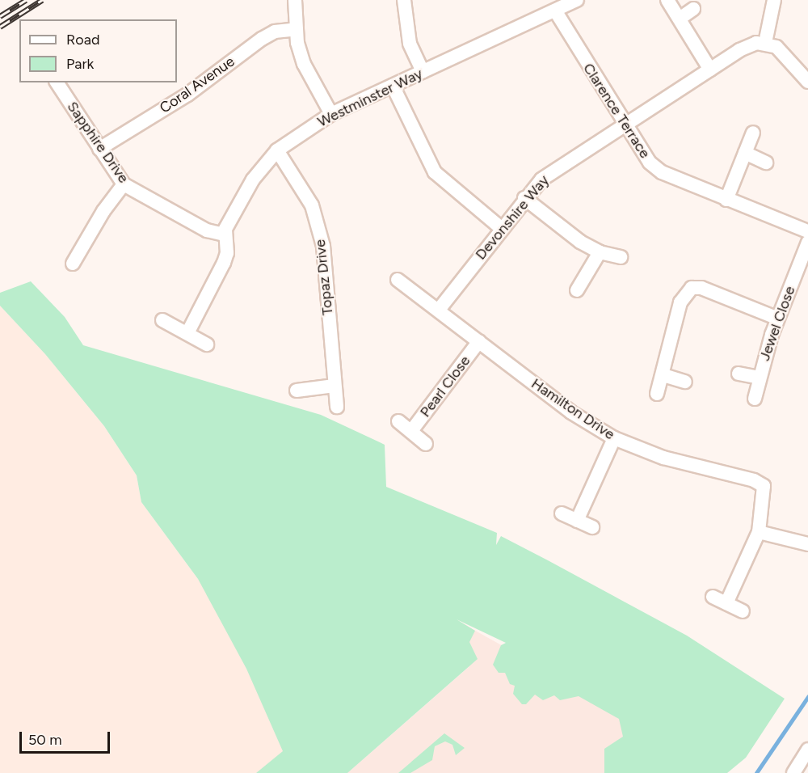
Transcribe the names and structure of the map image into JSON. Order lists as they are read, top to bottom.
{
  "streets": {
    "street": [
      "Coral Avenue",
      "Westminster Way",
      "Clarence Terrace",
      "Sapphire Drive",
      "Devonshire Way",
      "Topaz Drive",
      "Jewel Close",
      "Pearl Close",
      "Hamilton Drive"
    ]
  },
  "crossings": [
    ["Coral Avenue", "Sapphire Drive"],
    ["Westminster Way", "Clarence Terrace"],
    ["Westminster Way", "Sapphire Drive"],
    ["Westminster Way", "Topaz Drive"],
    ["Clarence Terrace", "Devonshire Way"],
    ["Devonshire Way", "Hamilton Drive"],
    ["Pearl Close", "Hamilton Drive"]
  ],
  "legend": ["Road", "Park"],
  "scale_bar": "50 m"
}
